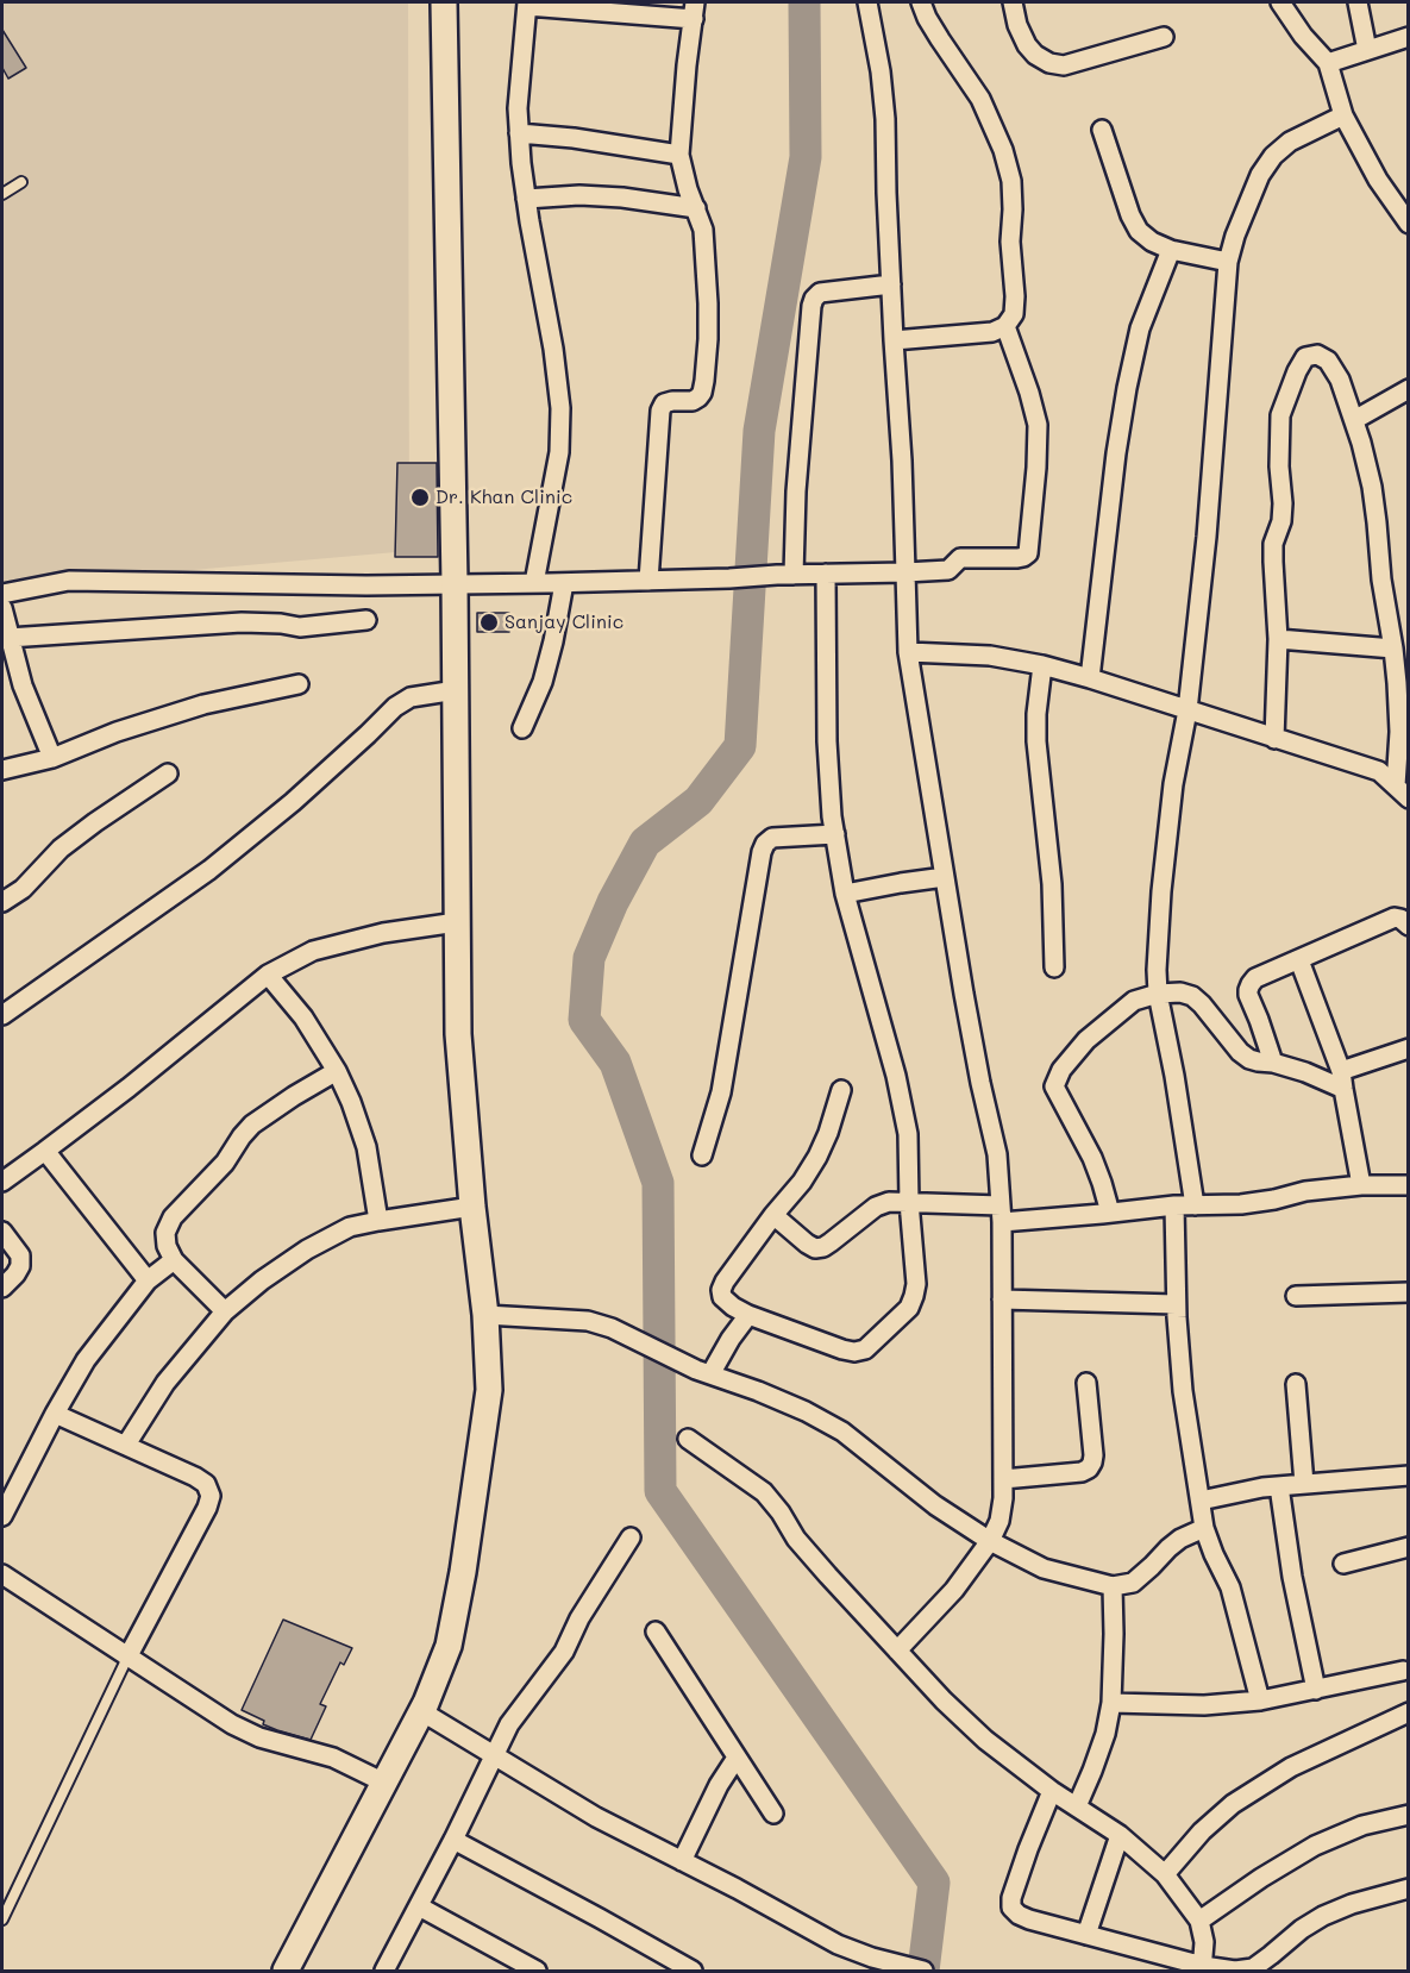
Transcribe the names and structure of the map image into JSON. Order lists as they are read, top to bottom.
{
  "places": ["Dr. Khan Clinic", "Sanjay Clinic"]
}
